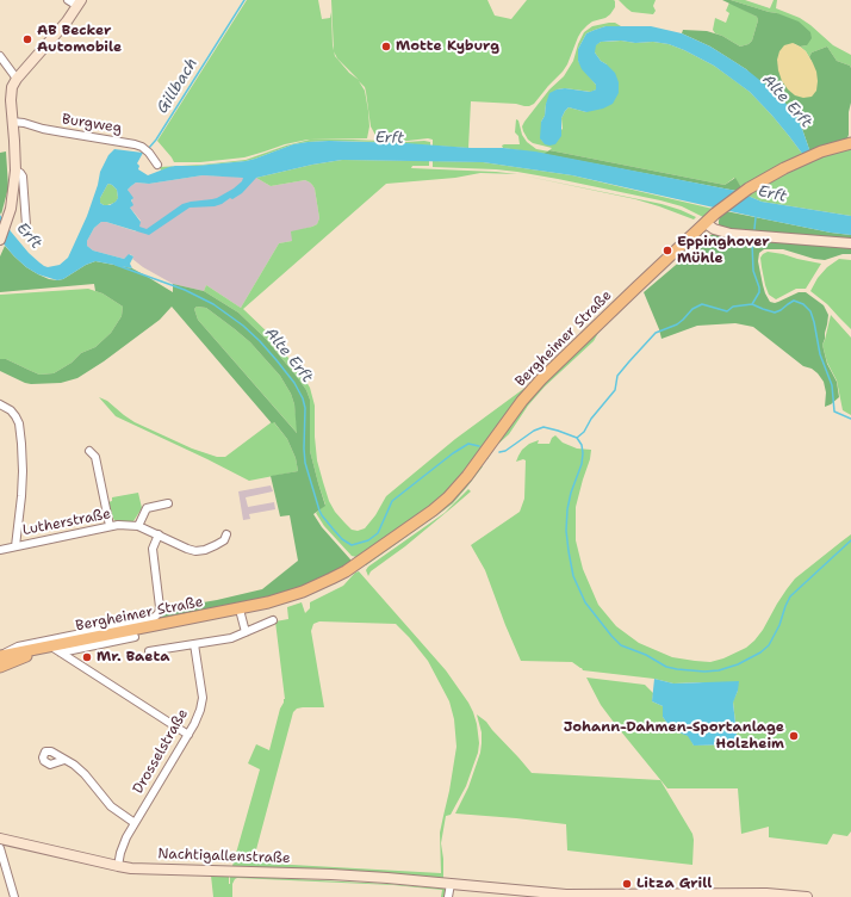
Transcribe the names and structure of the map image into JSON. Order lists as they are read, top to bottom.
{
  "streets": {
    "main road": ["Bergheimer Straße", "Nachtigallenstraße"],
    "street": ["Burgweg", "Lutherstraße", "Drosselstraße"]
  },
  "crossings": [
    ["Bergheimer Straße", "Lutherstraße"],
    ["Drosselstraße", "Nachtigallenstraße"]
  ],
  "water": ["Gillbach", "Alte Erft", "Erft"],
  "places": [
    "AB Becker Automobile",
    "Motte Kyburg",
    "Eppinghover Mühle",
    "Mr. Baeta",
    "Johann-Dahmen-Sportanlage Holzheim",
    "Litza Grill"
  ]
}
